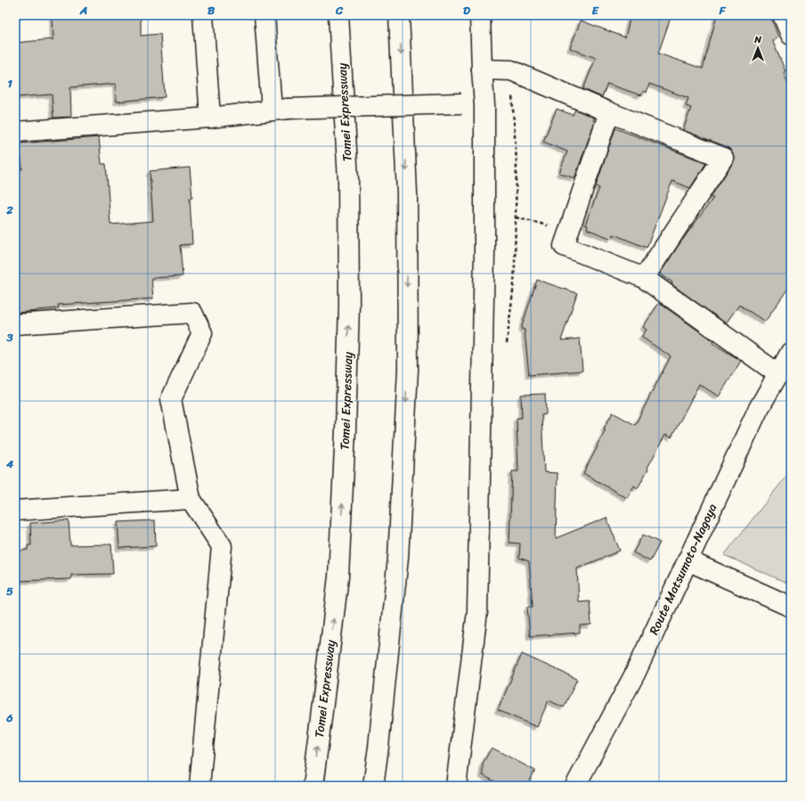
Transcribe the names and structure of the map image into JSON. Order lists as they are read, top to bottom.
{
  "streets": {
    "main road": ["Tomei Expressway", "Route Matsumoto-Nagoya"]
  },
  "north": "top",
  "grid": {
    "columns": [
      "A",
      "B",
      "C",
      "D",
      "E",
      "F"
    ],
    "rows": [
      "1",
      "2",
      "3",
      "4",
      "5",
      "6"
    ]
  }
}
